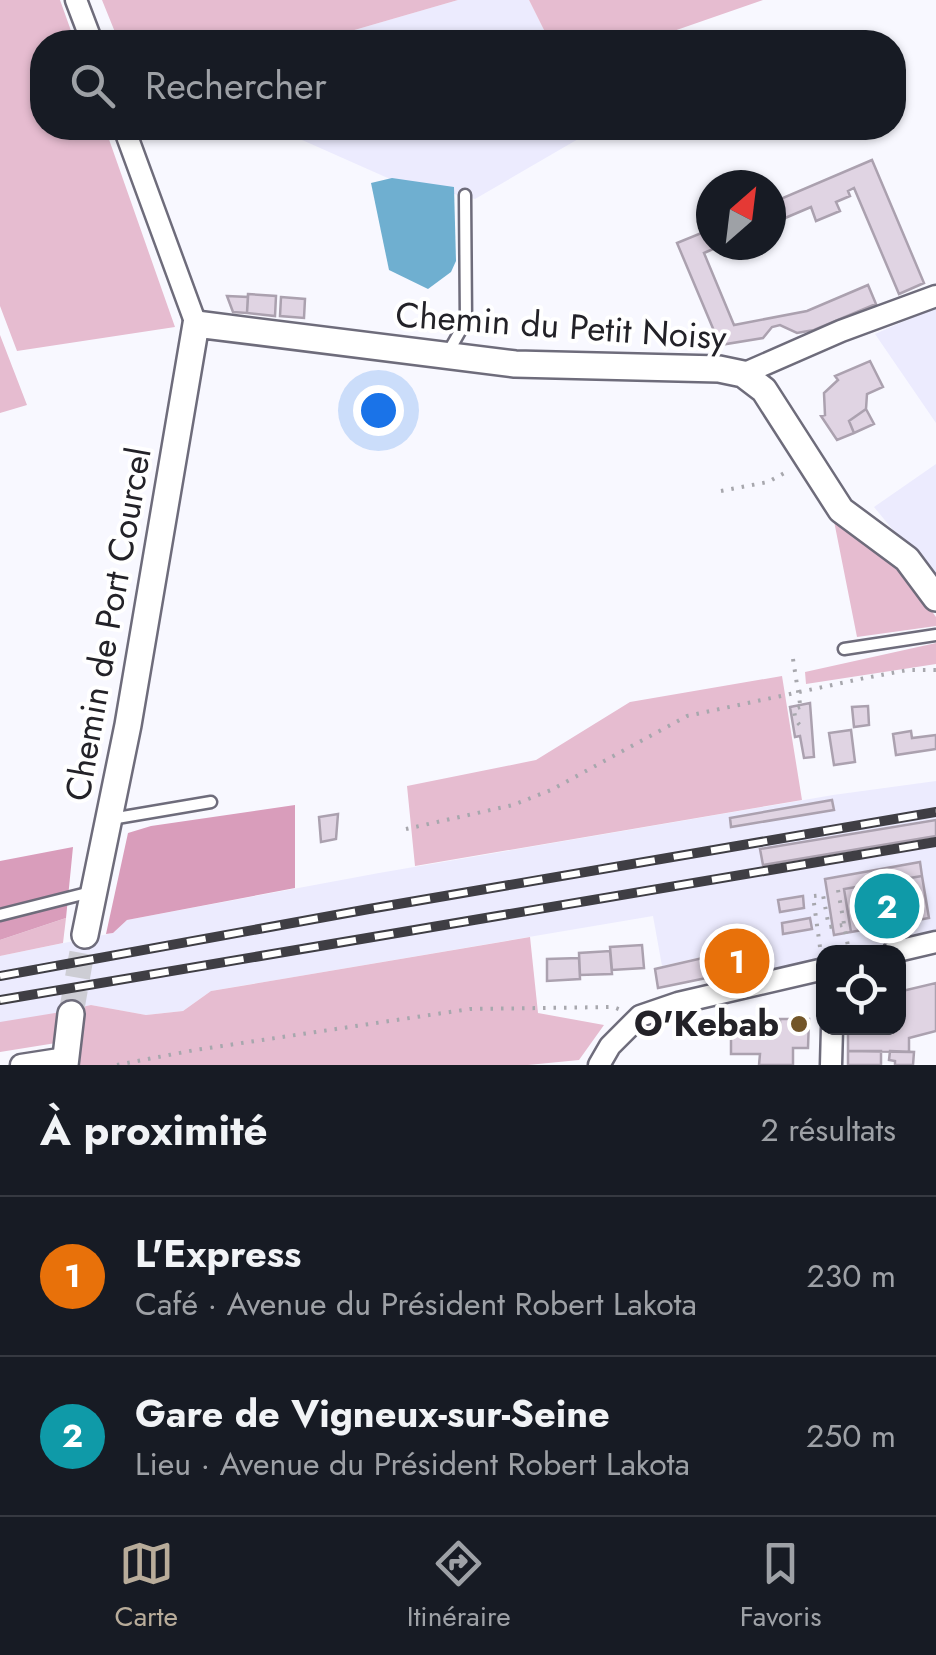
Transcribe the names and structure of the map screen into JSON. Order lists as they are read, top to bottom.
{
  "streets": {
    "street": ["Chemin du Petit Noisy", "Chemin de Port Courcel"]
  },
  "crossings": [
    ["Chemin du Petit Noisy", "Chemin de Port Courcel"]
  ],
  "places": ["O'Kebab"],
  "north": "top right",
  "page": {
    "search": "Rechercher",
    "pins": ["2", "1"],
    "heading": ["À proximité", "2 résultats"],
    "list": [
      {
        "mark": "1",
        "name": "L'Express",
        "note": "Café · Avenue du Président Robert Lakota",
        "value": "230 m"
      },
      {
        "mark": "2",
        "name": "Gare de Vigneux-sur-Seine",
        "note": "Lieu · Avenue du Président Robert Lakota",
        "value": "250 m"
      }
    ],
    "nav": ["Carte", "Itinéraire", "Favoris"]
  }
}
